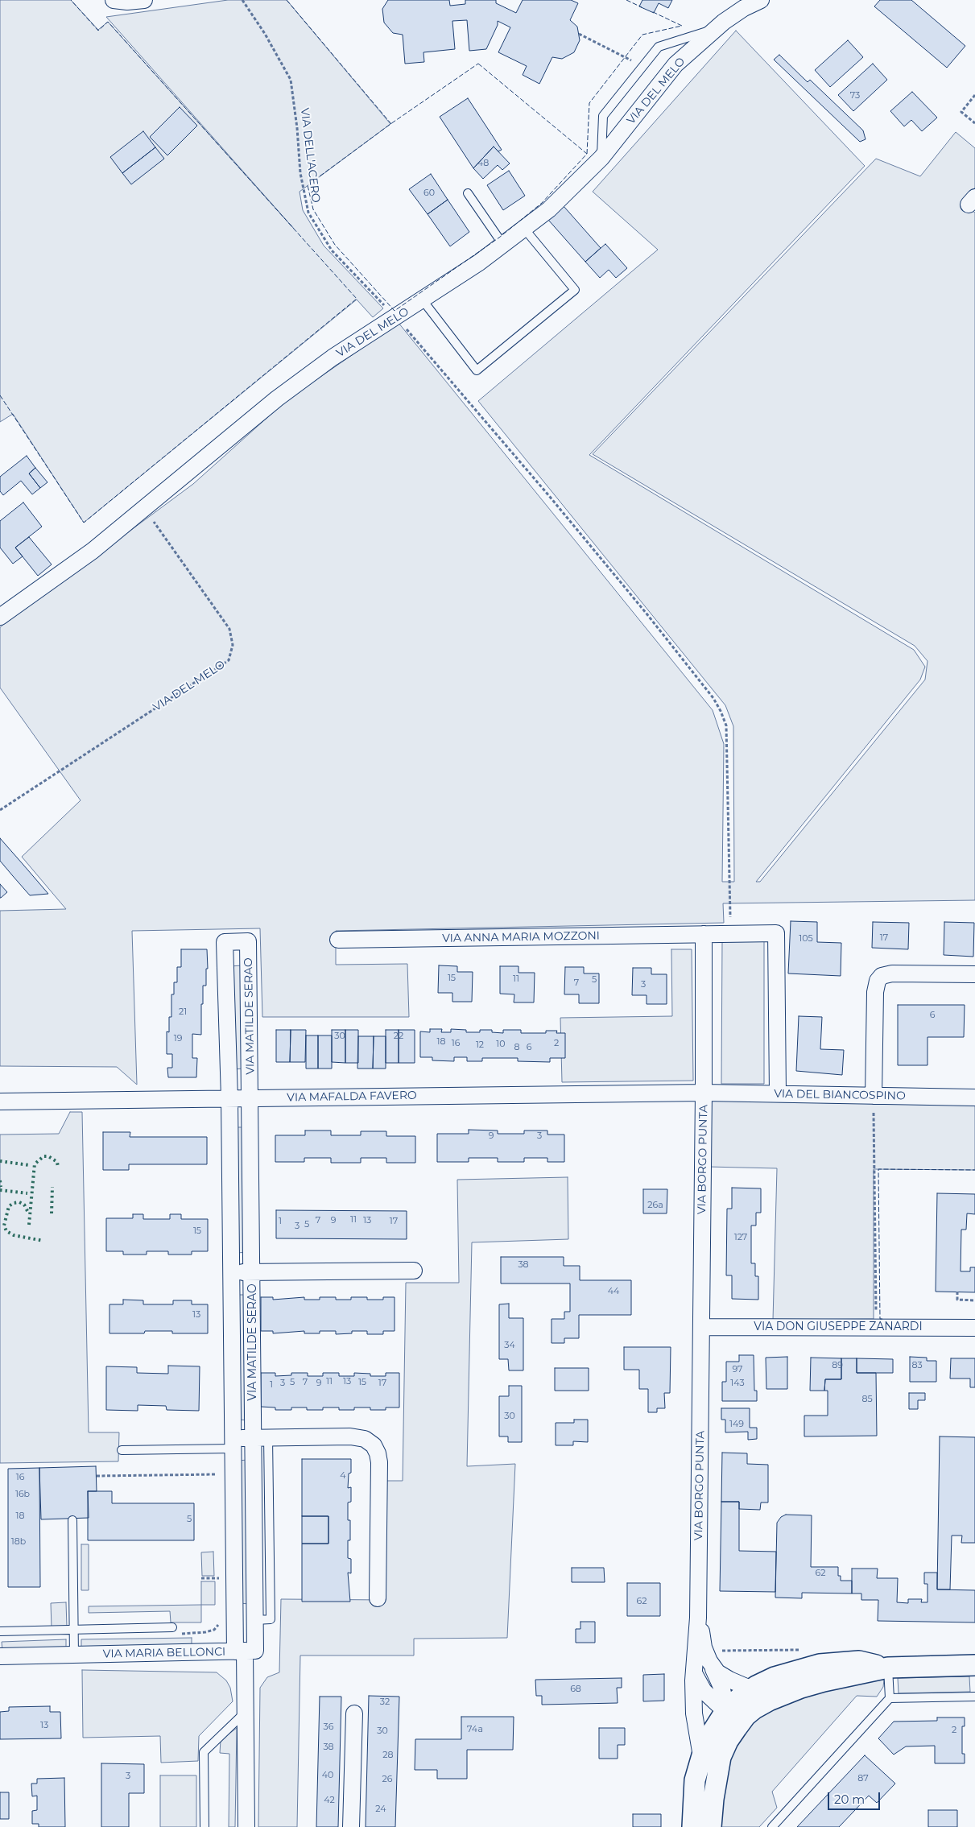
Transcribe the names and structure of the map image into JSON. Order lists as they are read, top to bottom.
{
  "streets": {
    "street": [
      "VIA DEL MELO",
      "VIA ANNA MARIA MOZZONI",
      "VIA MATILDE SERAO",
      "VIA DEL BIANCOSPINO",
      "VIA MAFALDA FAVERO",
      "VIA BORGO PUNTA",
      "VIA DON GIUSEPPE ZANARDI",
      "VIA MARIA BELLONCI"
    ],
    "path": ["VIA DELL'ACERO"]
  },
  "crossings": [
    ["VIA DEL MELO", "VIA DELL'ACERO"],
    ["VIA ANNA MARIA MOZZONI", "VIA BORGO PUNTA"],
    ["VIA MATILDE SERAO", "VIA MAFALDA FAVERO"],
    ["VIA MATILDE SERAO", "VIA MARIA BELLONCI"],
    ["VIA DEL BIANCOSPINO", "VIA MAFALDA FAVERO"],
    ["VIA DEL BIANCOSPINO", "VIA BORGO PUNTA"],
    ["VIA MAFALDA FAVERO", "VIA BORGO PUNTA"],
    ["VIA BORGO PUNTA", "VIA DON GIUSEPPE ZANARDI"]
  ],
  "house_numbers": [
    "73",
    "48",
    "60",
    "17",
    "105",
    "15",
    "11",
    "5",
    "7",
    "3",
    "21",
    "6",
    "30",
    "22",
    "19",
    "18",
    "16",
    "2",
    "10",
    "12",
    "8",
    "6",
    "9",
    "3",
    "26a",
    "11",
    "7",
    "9",
    "13",
    "1",
    "17",
    "5",
    "3",
    "15",
    "127",
    "38",
    "44",
    "13",
    "34",
    "89",
    "83",
    "97",
    "11",
    "13",
    "5",
    "7",
    "15",
    "3",
    "9",
    "17",
    "143",
    "1",
    "85",
    "30",
    "149",
    "4",
    "16",
    "16b",
    "18",
    "5",
    "18b",
    "62",
    "62",
    "68",
    "32",
    "13",
    "36",
    "74a",
    "2",
    "30",
    "38",
    "28",
    "40",
    "3",
    "87",
    "26",
    "42",
    "24"
  ],
  "scale_bar": "20 m"
}
